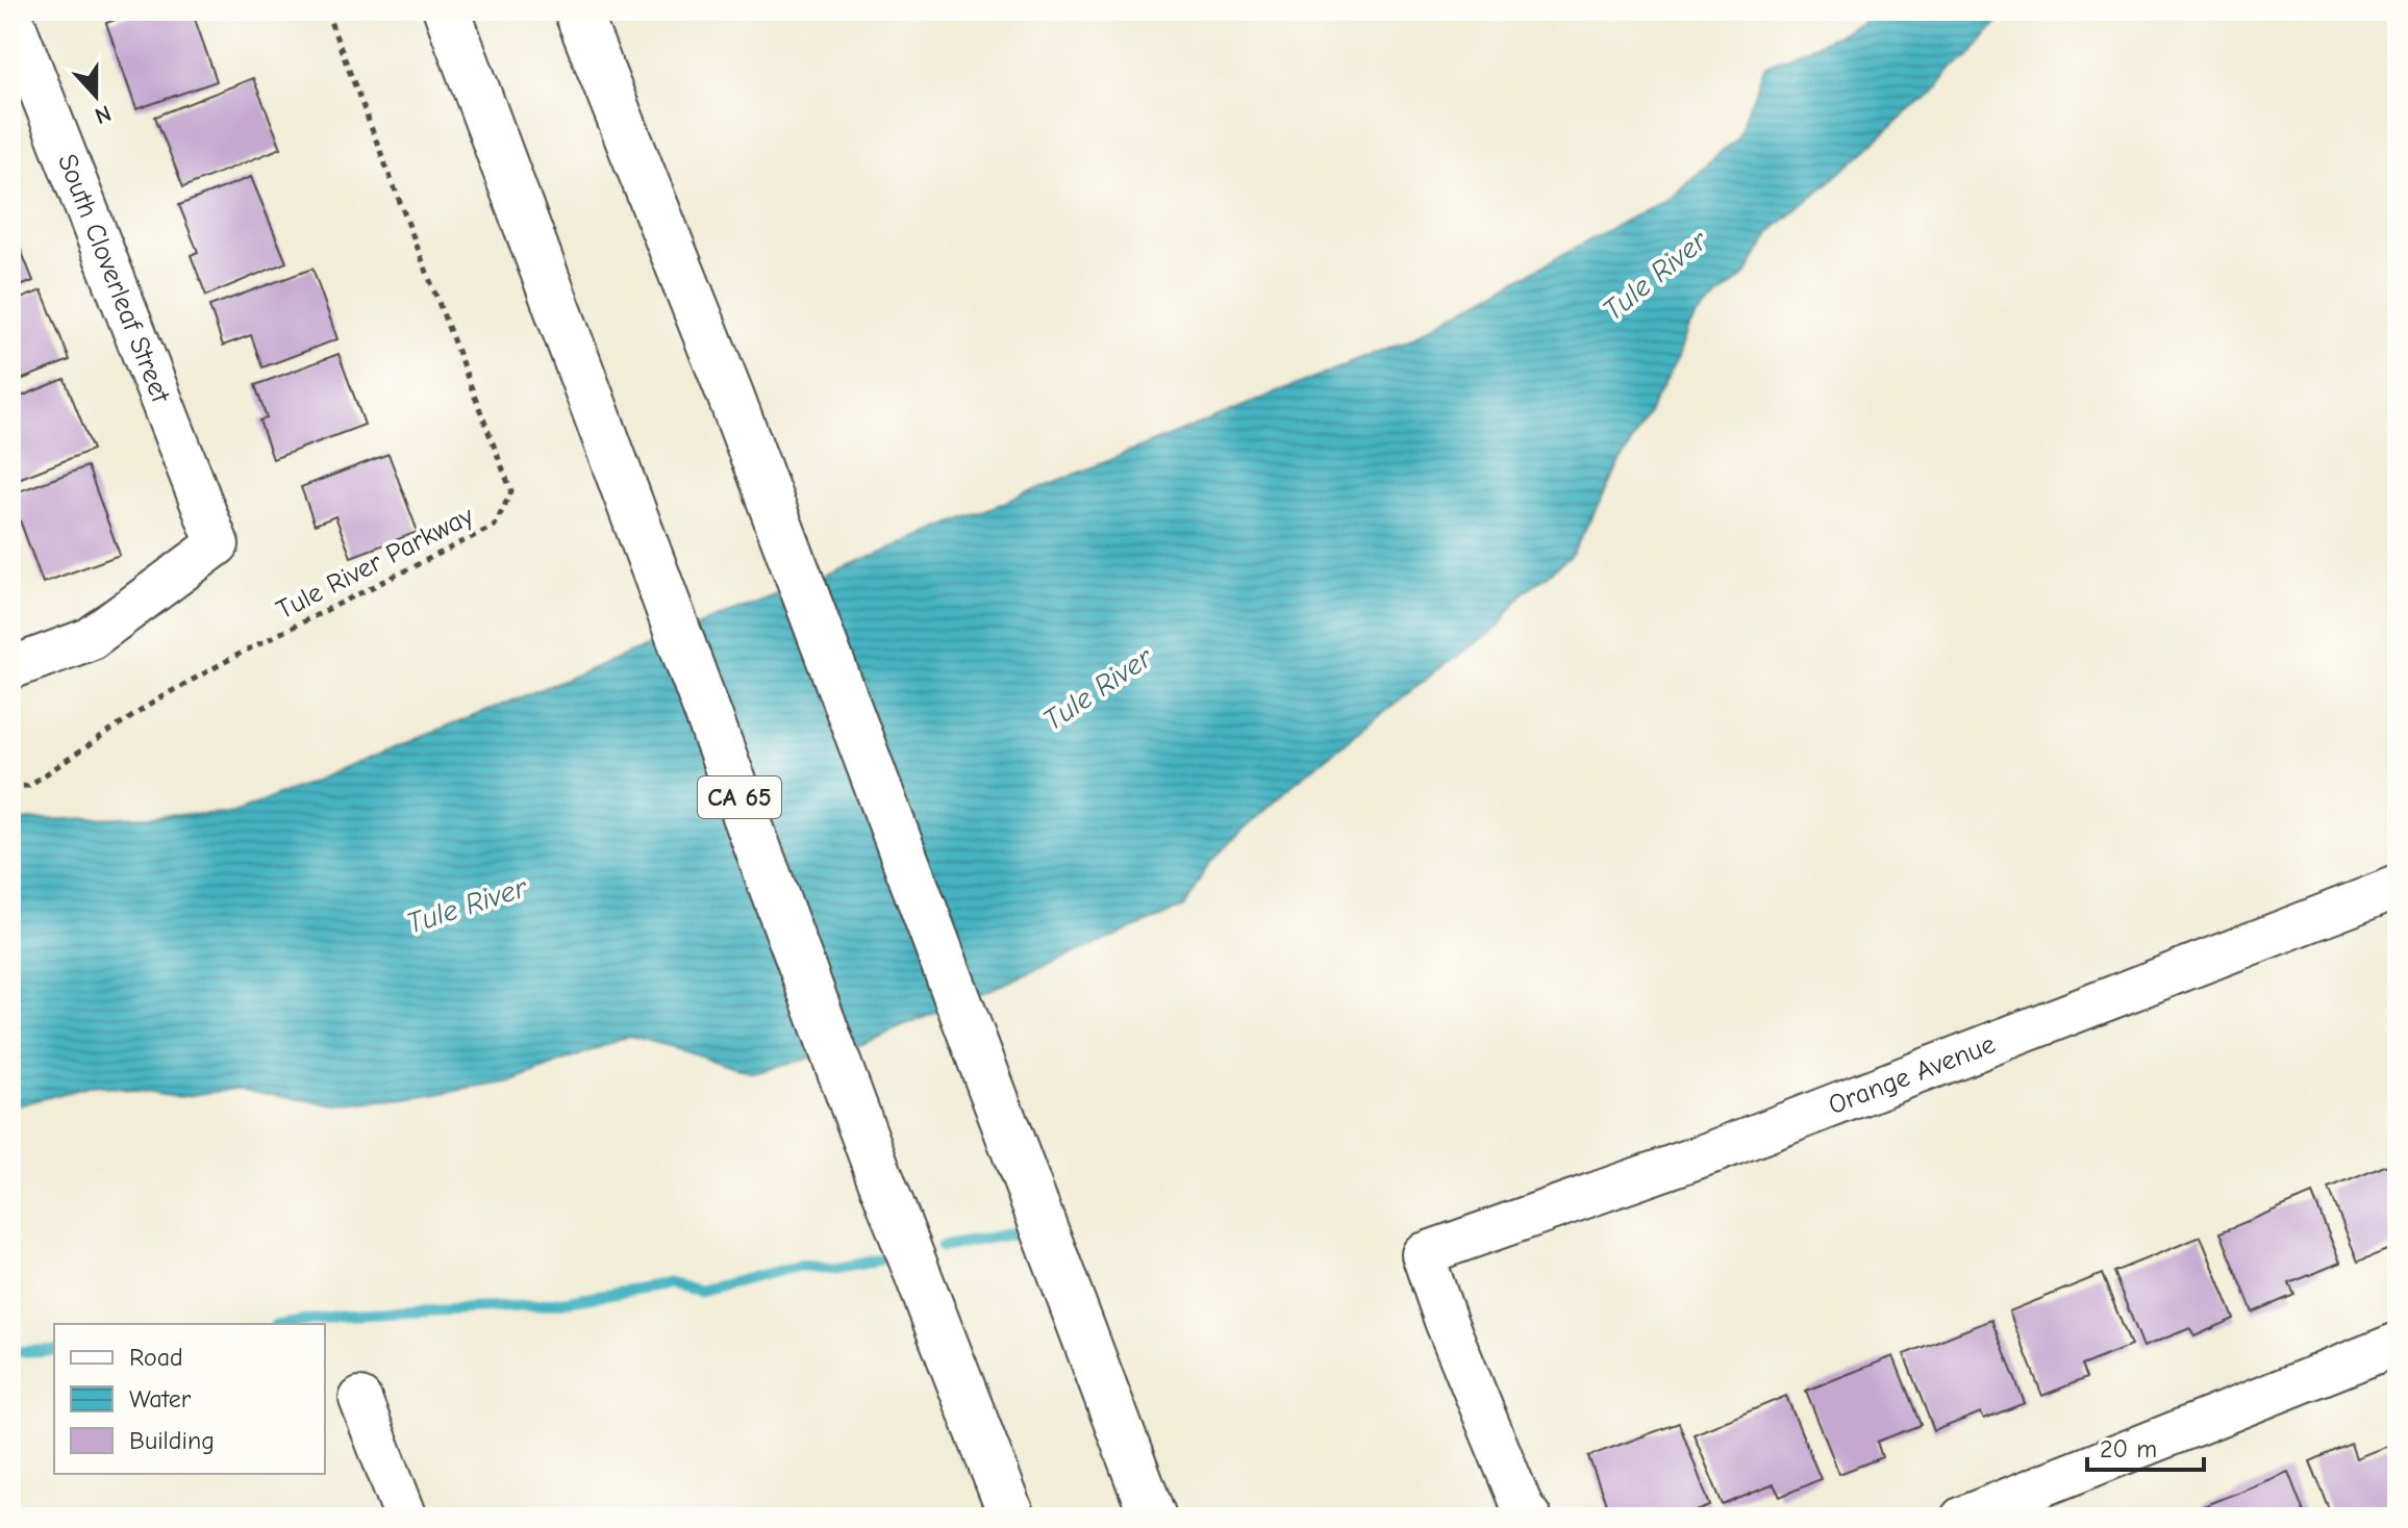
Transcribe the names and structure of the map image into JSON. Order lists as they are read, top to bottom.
{
  "streets": {
    "highway": ["CA 65"],
    "street": ["South Cloverleaf Street", "Orange Avenue"],
    "path": ["Tule River Parkway"]
  },
  "water": ["Tule River"],
  "legend": ["Road", "Water", "Building"],
  "scale_bar": "20 m",
  "north": "bottom"
}
